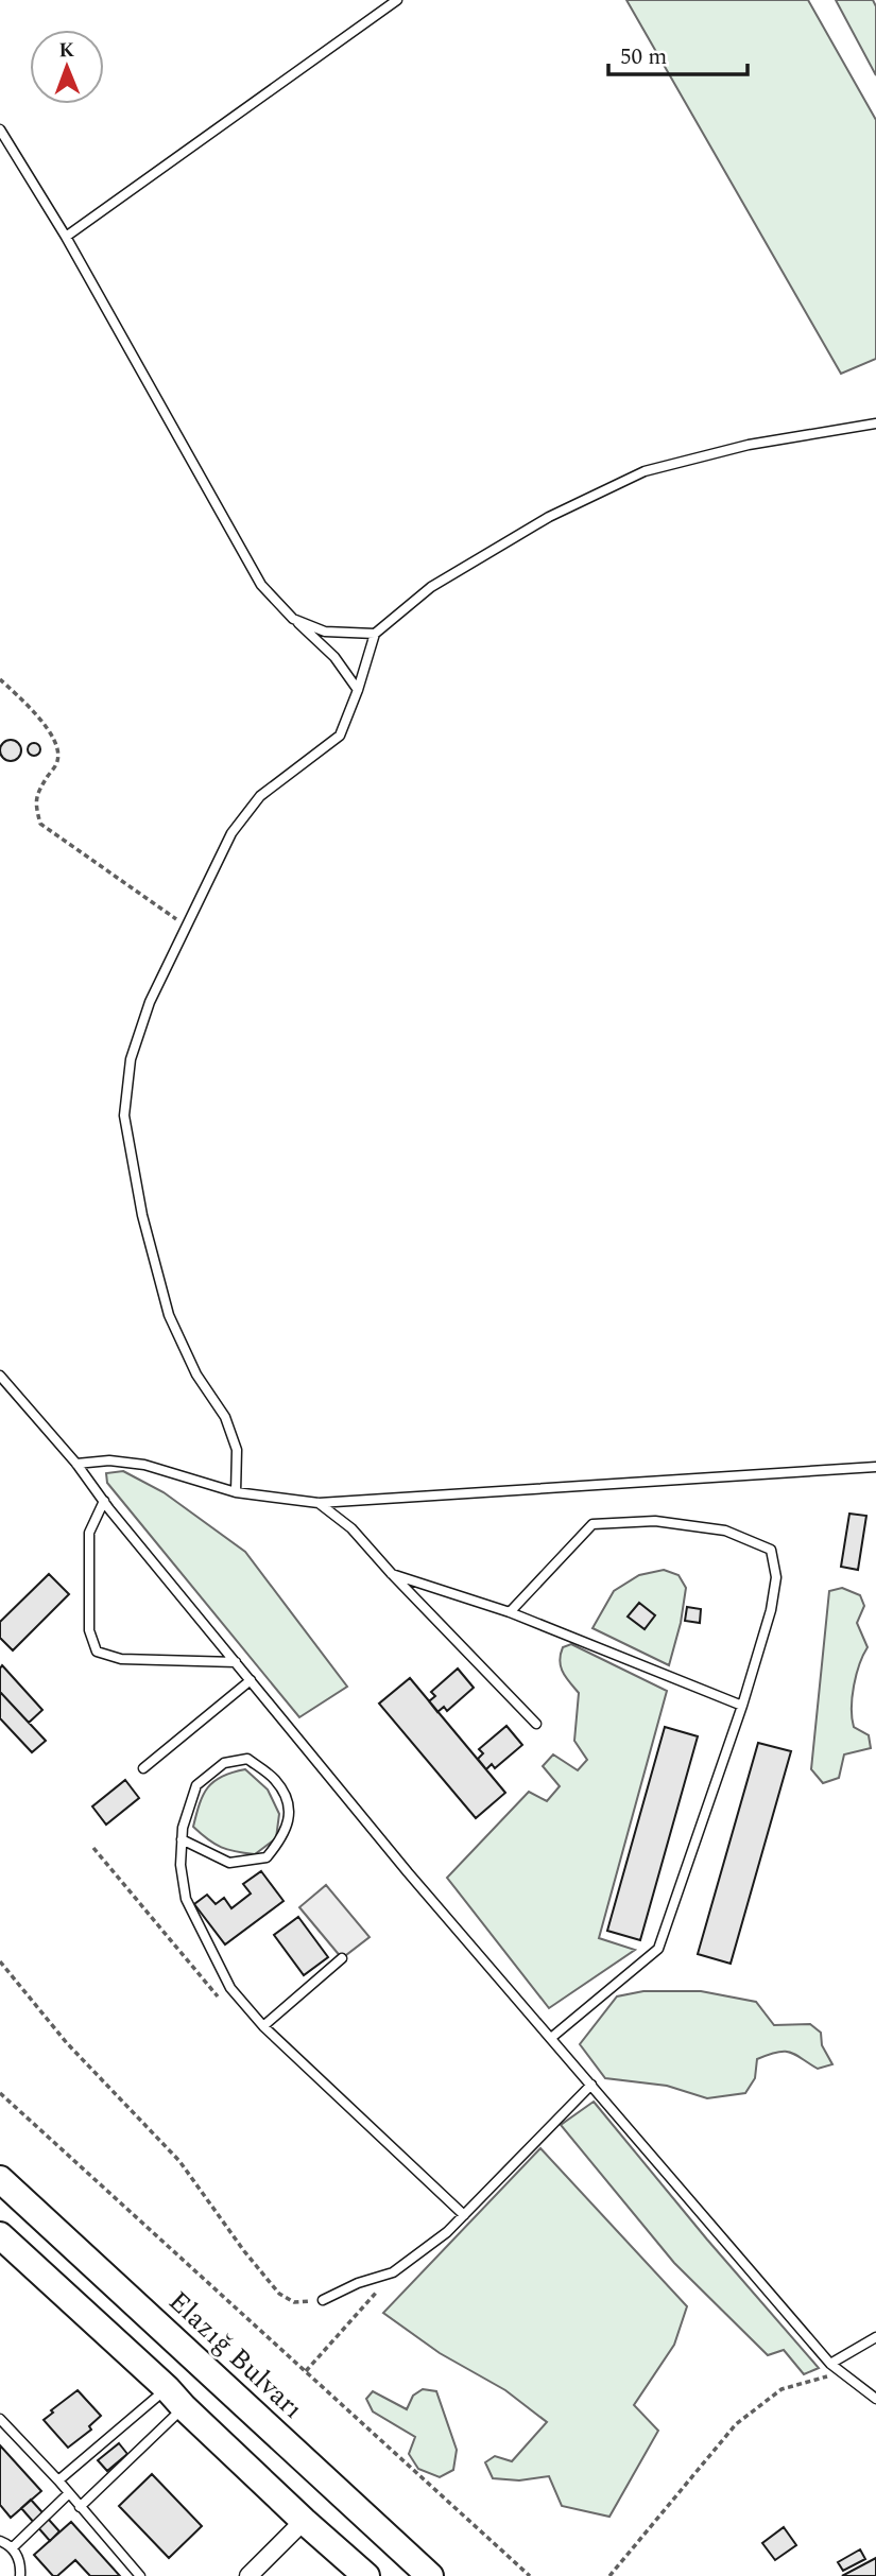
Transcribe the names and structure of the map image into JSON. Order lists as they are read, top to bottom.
{
  "streets": {
    "main road": ["Elazığ Bulvarı"]
  },
  "scale_bar": "50 m",
  "north": "top"
}
